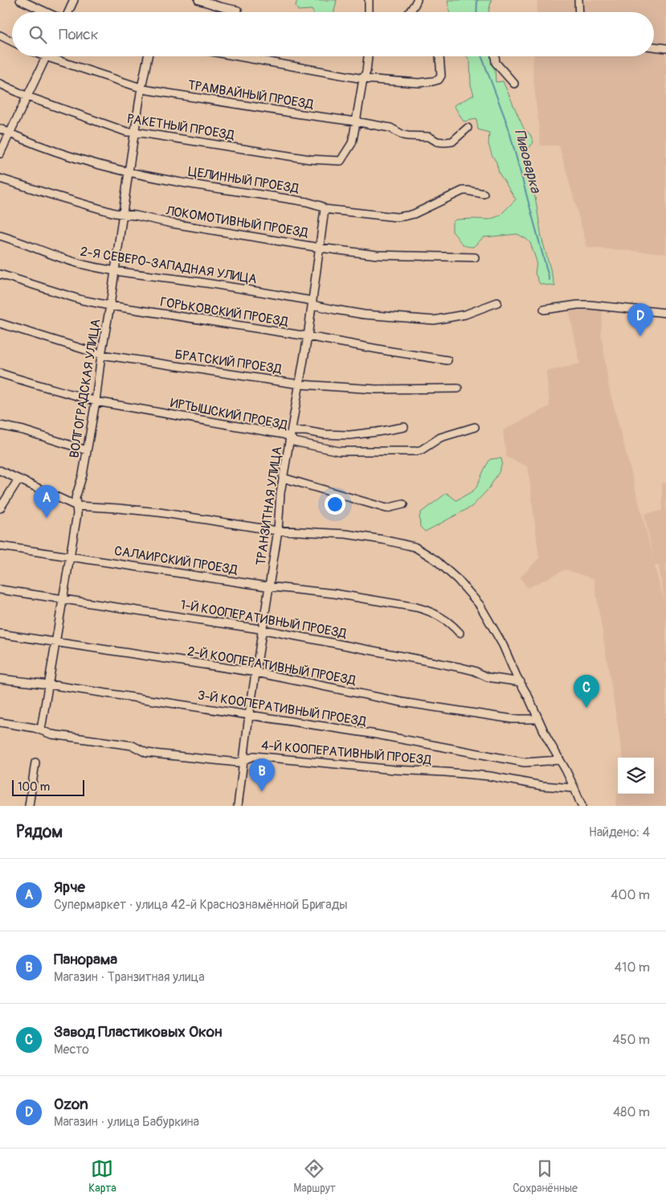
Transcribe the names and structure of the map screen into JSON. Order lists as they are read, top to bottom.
{
  "streets": {
    "street": [
      "ТРАМВАЙНЫЙ ПРОЕЗД",
      "РАКЕТНЫЙ ПРОЕЗД",
      "ЦЕЛИННЫЙ ПРОЕЗД",
      "ЛОКОМОТИВНЫЙ ПРОЕЗД",
      "2-Я СЕВЕРО-ЗАПАДНАЯ УЛИЦА",
      "ГОРЬКОВСКИЙ ПРОЕЗД",
      "БРАТСКИЙ ПРОЕЗД",
      "ВОЛГОГРАДСКАЯ УЛИЦА",
      "ИРТЫШСКИЙ ПРОЕЗД",
      "ТРАНЗИТНАЯ УЛИЦА",
      "САЛАИРСКИЙ ПРОЕЗД",
      "1-Й КООПЕРАТИВНЫЙ ПРОЕЗД",
      "2-Й КООПЕРАТИВНЫЙ ПРОЕЗД",
      "3-Й КООПЕРАТИВНЫЙ ПРОЕЗД",
      "4-Й КООПЕРАТИВНЫЙ ПРОЕЗД"
    ]
  },
  "crossings": [
    ["ТРАМВАЙНЫЙ ПРОЕЗД", "РАКЕТНЫЙ ПРОЕЗД"],
    ["ТРАМВАЙНЫЙ ПРОЕЗД", "ВОЛГОГРАДСКАЯ УЛИЦА"],
    ["РАКЕТНЫЙ ПРОЕЗД", "ВОЛГОГРАДСКАЯ УЛИЦА"],
    ["ЦЕЛИННЫЙ ПРОЕЗД", "ВОЛГОГРАДСКАЯ УЛИЦА"],
    ["ЦЕЛИННЫЙ ПРОЕЗД", "ТРАНЗИТНАЯ УЛИЦА"],
    ["ЛОКОМОТИВНЫЙ ПРОЕЗД", "ВОЛГОГРАДСКАЯ УЛИЦА"],
    ["ЛОКОМОТИВНЫЙ ПРОЕЗД", "ТРАНЗИТНАЯ УЛИЦА"],
    ["2-Я СЕВЕРО-ЗАПАДНАЯ УЛИЦА", "ВОЛГОГРАДСКАЯ УЛИЦА"],
    ["2-Я СЕВЕРО-ЗАПАДНАЯ УЛИЦА", "ТРАНЗИТНАЯ УЛИЦА"],
    ["ГОРЬКОВСКИЙ ПРОЕЗД", "ВОЛГОГРАДСКАЯ УЛИЦА"],
    ["ГОРЬКОВСКИЙ ПРОЕЗД", "ТРАНЗИТНАЯ УЛИЦА"],
    ["БРАТСКИЙ ПРОЕЗД", "ВОЛГОГРАДСКАЯ УЛИЦА"],
    ["БРАТСКИЙ ПРОЕЗД", "ТРАНЗИТНАЯ УЛИЦА"],
    ["ВОЛГОГРАДСКАЯ УЛИЦА", "ИРТЫШСКИЙ ПРОЕЗД"],
    ["ВОЛГОГРАДСКАЯ УЛИЦА", "САЛАИРСКИЙ ПРОЕЗД"],
    ["ВОЛГОГРАДСКАЯ УЛИЦА", "1-Й КООПЕРАТИВНЫЙ ПРОЕЗД"],
    ["ВОЛГОГРАДСКАЯ УЛИЦА", "2-Й КООПЕРАТИВНЫЙ ПРОЕЗД"],
    ["ВОЛГОГРАДСКАЯ УЛИЦА", "3-Й КООПЕРАТИВНЫЙ ПРОЕЗД"],
    ["ВОЛГОГРАДСКАЯ УЛИЦА", "4-Й КООПЕРАТИВНЫЙ ПРОЕЗД"],
    ["ИРТЫШСКИЙ ПРОЕЗД", "ТРАНЗИТНАЯ УЛИЦА"],
    ["ТРАНЗИТНАЯ УЛИЦА", "САЛАИРСКИЙ ПРОЕЗД"],
    ["ТРАНЗИТНАЯ УЛИЦА", "1-Й КООПЕРАТИВНЫЙ ПРОЕЗД"],
    ["ТРАНЗИТНАЯ УЛИЦА", "2-Й КООПЕРАТИВНЫЙ ПРОЕЗД"],
    ["ТРАНЗИТНАЯ УЛИЦА", "3-Й КООПЕРАТИВНЫЙ ПРОЕЗД"],
    ["ТРАНЗИТНАЯ УЛИЦА", "4-Й КООПЕРАТИВНЫЙ ПРОЕЗД"]
  ],
  "water": ["Пивоварка"],
  "scale_bar": "100 m",
  "page": {
    "search": "Поиск",
    "pins": [
      "D",
      "A",
      "C",
      "B"
    ],
    "scale": "100 m",
    "heading": ["Рядом", "Найдено: 4"],
    "list": [
      {
        "mark": "A",
        "name": "Ярче",
        "note": "Супермаркет · улица 42-й Краснознамённой Бригады",
        "value": "400 m"
      },
      {
        "mark": "B",
        "name": "Панорама",
        "note": "Магазин · Транзитная улица",
        "value": "410 m"
      },
      {
        "mark": "C",
        "name": "Завод Пластиковых Окон",
        "note": "Место",
        "value": "450 m"
      },
      {
        "mark": "D",
        "name": "Ozon",
        "note": "Магазин · улица Бабуркина",
        "value": "480 m"
      }
    ],
    "nav": ["Карта", "Маршрут", "Сохранённые"]
  }
}
